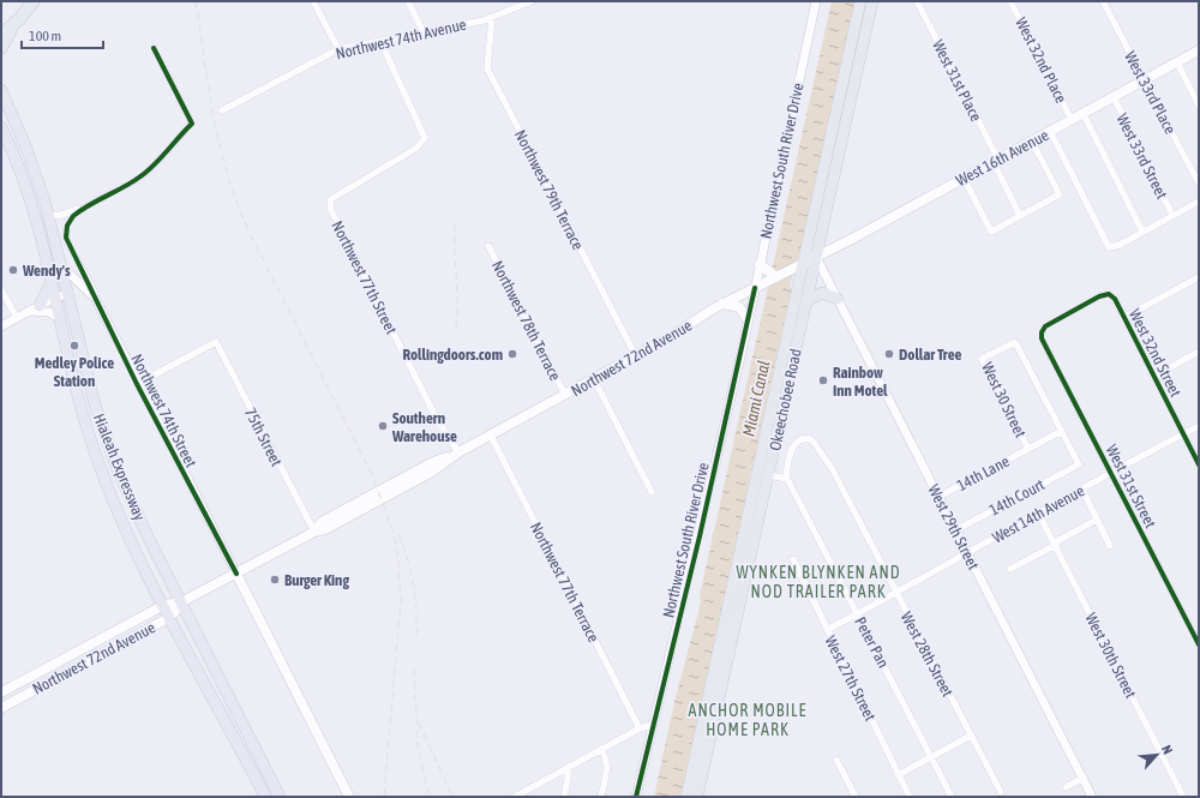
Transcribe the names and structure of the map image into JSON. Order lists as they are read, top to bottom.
{
  "streets": {
    "highway": ["Okeechobee Road"],
    "main road": [
      "West 16th Avenue",
      "Northwest 72nd Avenue",
      "Northwest 74th Street",
      "Hialeah Expressway"
    ],
    "street": [
      "Northwest 74th Avenue",
      "West 32nd Place",
      "West 31st Place",
      "West 33rd Place",
      "West 33rd Street",
      "Northwest South River Drive",
      "Northwest 79th Terrace",
      "Northwest 77th Street",
      "Northwest 78th Terrace",
      "West 32nd Street",
      "West 30 Street",
      "75th Street",
      "14th Lane",
      "West 31st Street",
      "14th Court",
      "West 14th Avenue",
      "West 29th Street",
      "Northwest 77th Terrace",
      "Peter Pan",
      "West 28th Street",
      "West 30th Street",
      "West 27th Street"
    ]
  },
  "crossings": [
    ["Northwest 74th Avenue", "Northwest 79th Terrace"],
    ["Northwest 74th Avenue", "Northwest 77th Street"],
    ["West 32nd Place", "West 16th Avenue"],
    ["West 31st Place", "West 16th Avenue"],
    ["West 33rd Place", "West 16th Avenue"],
    ["West 33rd Street", "West 16th Avenue"],
    ["West 16th Avenue", "Northwest 72nd Avenue"],
    ["West 16th Avenue", "Okeechobee Road"],
    ["West 16th Avenue", "West 29th Street"],
    ["Northwest South River Drive", "Northwest 72nd Avenue"],
    ["Northwest 79th Terrace", "Northwest 72nd Avenue"],
    ["Northwest 77th Street", "Northwest 72nd Avenue"],
    ["Northwest 78th Terrace", "Northwest 72nd Avenue"],
    ["West 32nd Street", "West 31st Street"],
    ["West 32nd Street", "West 14th Avenue"],
    ["Northwest 72nd Avenue", "Okeechobee Road"],
    ["Northwest 72nd Avenue", "Northwest 74th Street"],
    ["Northwest 72nd Avenue", "75th Street"],
    ["Northwest 72nd Avenue", "Hialeah Expressway"],
    ["Northwest 72nd Avenue", "Northwest 77th Terrace"],
    ["Okeechobee Road", "West 29th Street"],
    ["West 30 Street", "14th Lane"],
    ["West 30 Street", "14th Court"],
    ["Northwest 74th Street", "75th Street"],
    ["14th Lane", "14th Court"],
    ["14th Lane", "West 29th Street"],
    ["West 31st Street", "West 14th Avenue"],
    ["14th Court", "West 29th Street"],
    ["West 14th Avenue", "West 29th Street"],
    ["West 14th Avenue", "Peter Pan"],
    ["West 14th Avenue", "West 28th Street"],
    ["West 14th Avenue", "West 30th Street"],
    ["West 14th Avenue", "West 27th Street"],
    ["Peter Pan", "West 28th Street"]
  ],
  "districts": ["WYNKEN BLYNKEN AND NOD TRAILER PARK", "ANCHOR MOBILE HOME PARK"],
  "water": ["Miami Canal"],
  "places": [
    "Wendy's",
    "Medley Police Station",
    "Rollingdoors.com",
    "Dollar Tree",
    "Rainbow Inn Motel",
    "Southern Warehouse",
    "Burger King"
  ],
  "scale_bar": "100 m",
  "north": "top right"
}
